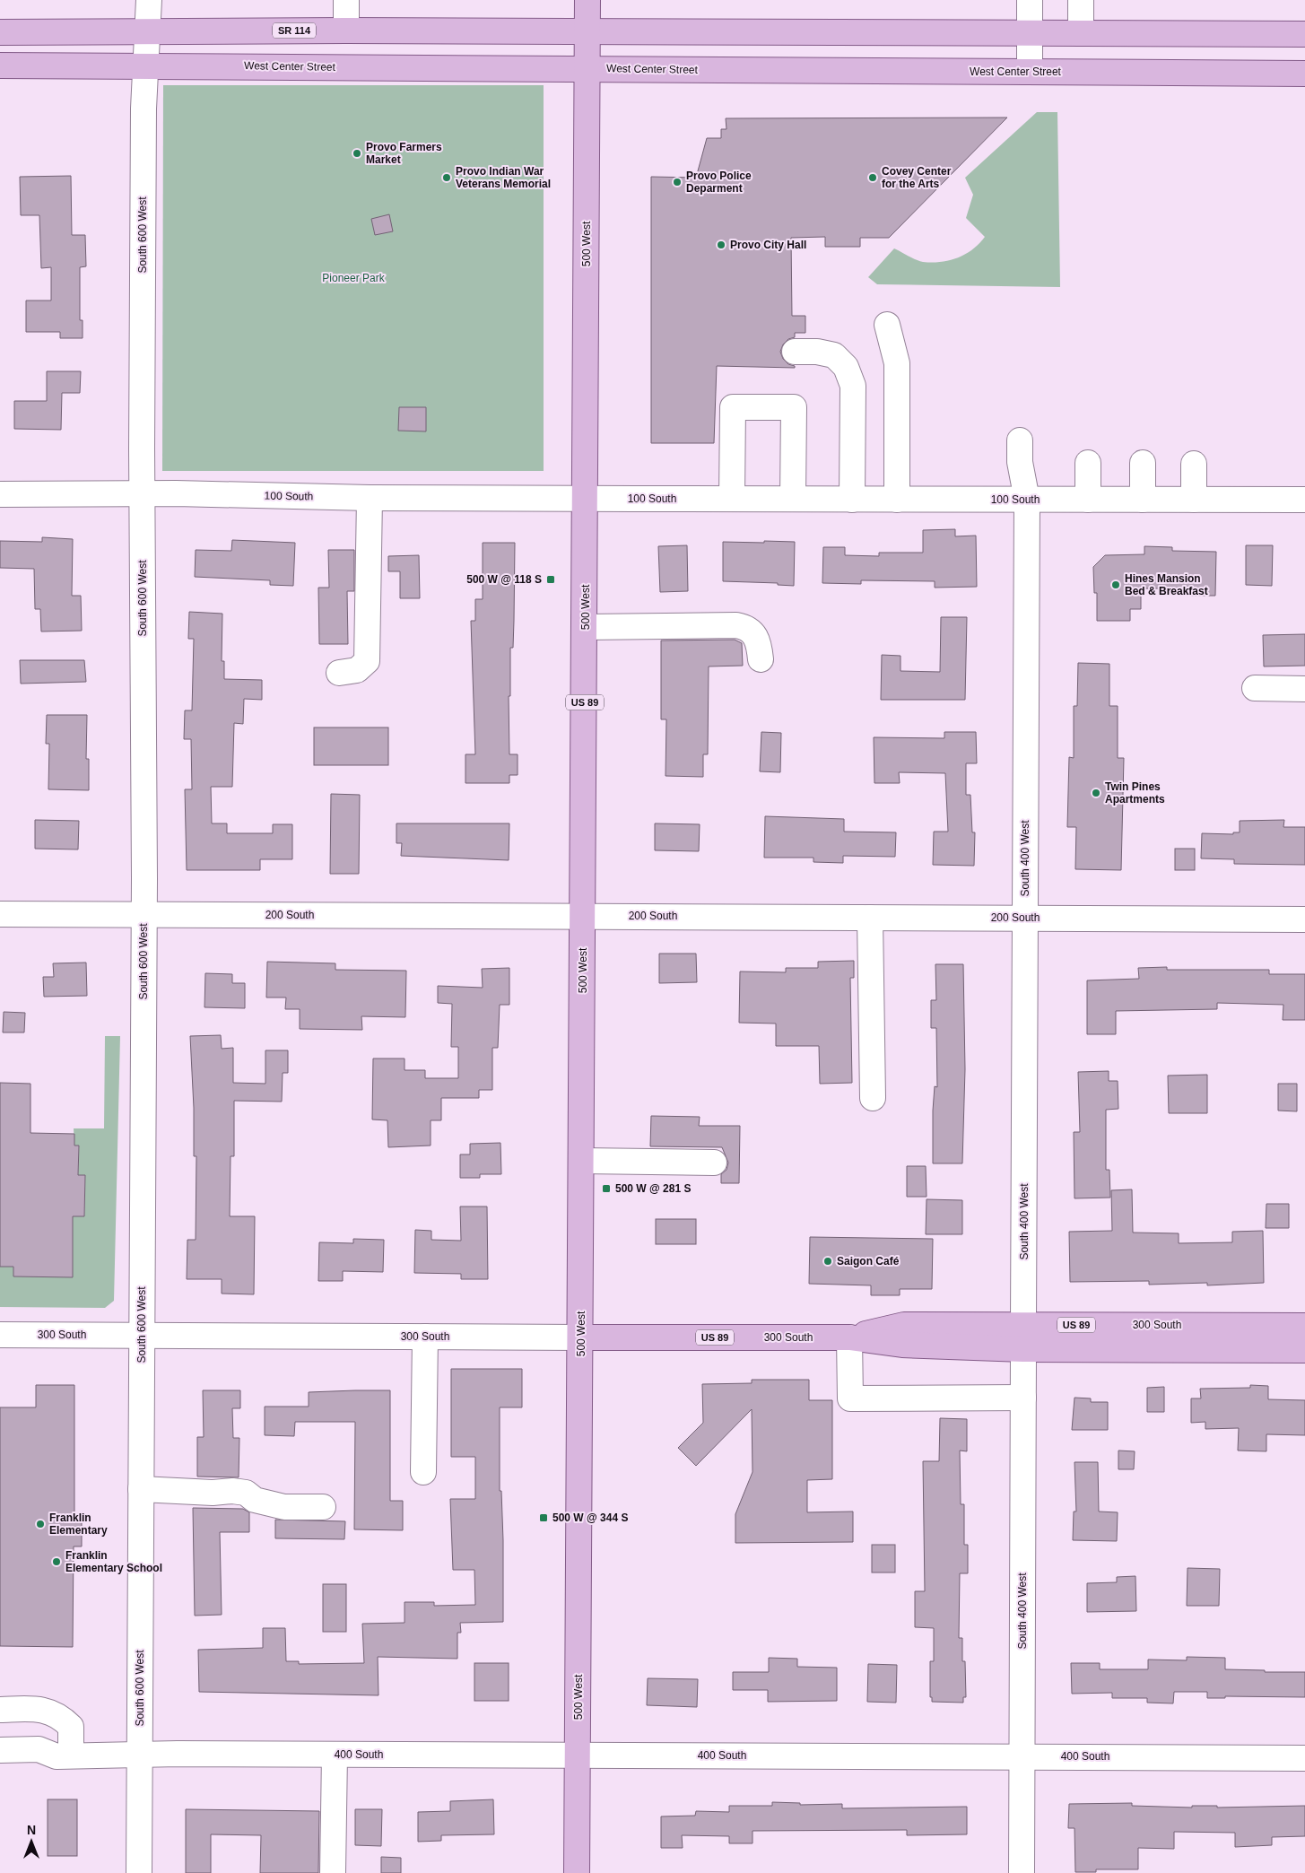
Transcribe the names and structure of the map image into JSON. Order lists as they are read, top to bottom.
{
  "streets": {
    "main road": [
      "SR 114",
      "West Center Street",
      "500 West",
      "US 89",
      "300 South"
    ],
    "street": [
      "South 600 West",
      "100 South",
      "South 400 West",
      "200 South",
      "400 South"
    ]
  },
  "crossings": [
    ["West Center Street", "South 600 West"],
    ["West Center Street", "500 West"],
    ["West Center Street", "US 89"],
    ["South 600 West", "100 South"],
    ["South 600 West", "200 South"],
    ["South 600 West", "300 South"],
    ["South 600 West", "400 South"],
    ["500 West", "100 South"],
    ["500 West", "US 89"],
    ["500 West", "200 South"],
    ["500 West", "300 South"],
    ["500 West", "400 South"],
    ["100 South", "South 400 West"],
    ["South 400 West", "200 South"],
    ["South 400 West", "300 South"],
    ["South 400 West", "400 South"]
  ],
  "parks": ["Pioneer Park"],
  "places": {
    "other": [
      "Provo Farmers Market",
      "Provo Indian War Veterans Memorial",
      "Covey Center for the Arts",
      "Provo Police Deparment",
      "Provo City Hall",
      "Hines Mansion Bed & Breakfast",
      "Twin Pines Apartments",
      "Saigon Café",
      "Franklin Elementary",
      "Franklin Elementary School"
    ],
    "transit": ["500 W @ 118 S", "500 W @ 281 S", "500 W @ 344 S"]
  },
  "north": "top"
}
